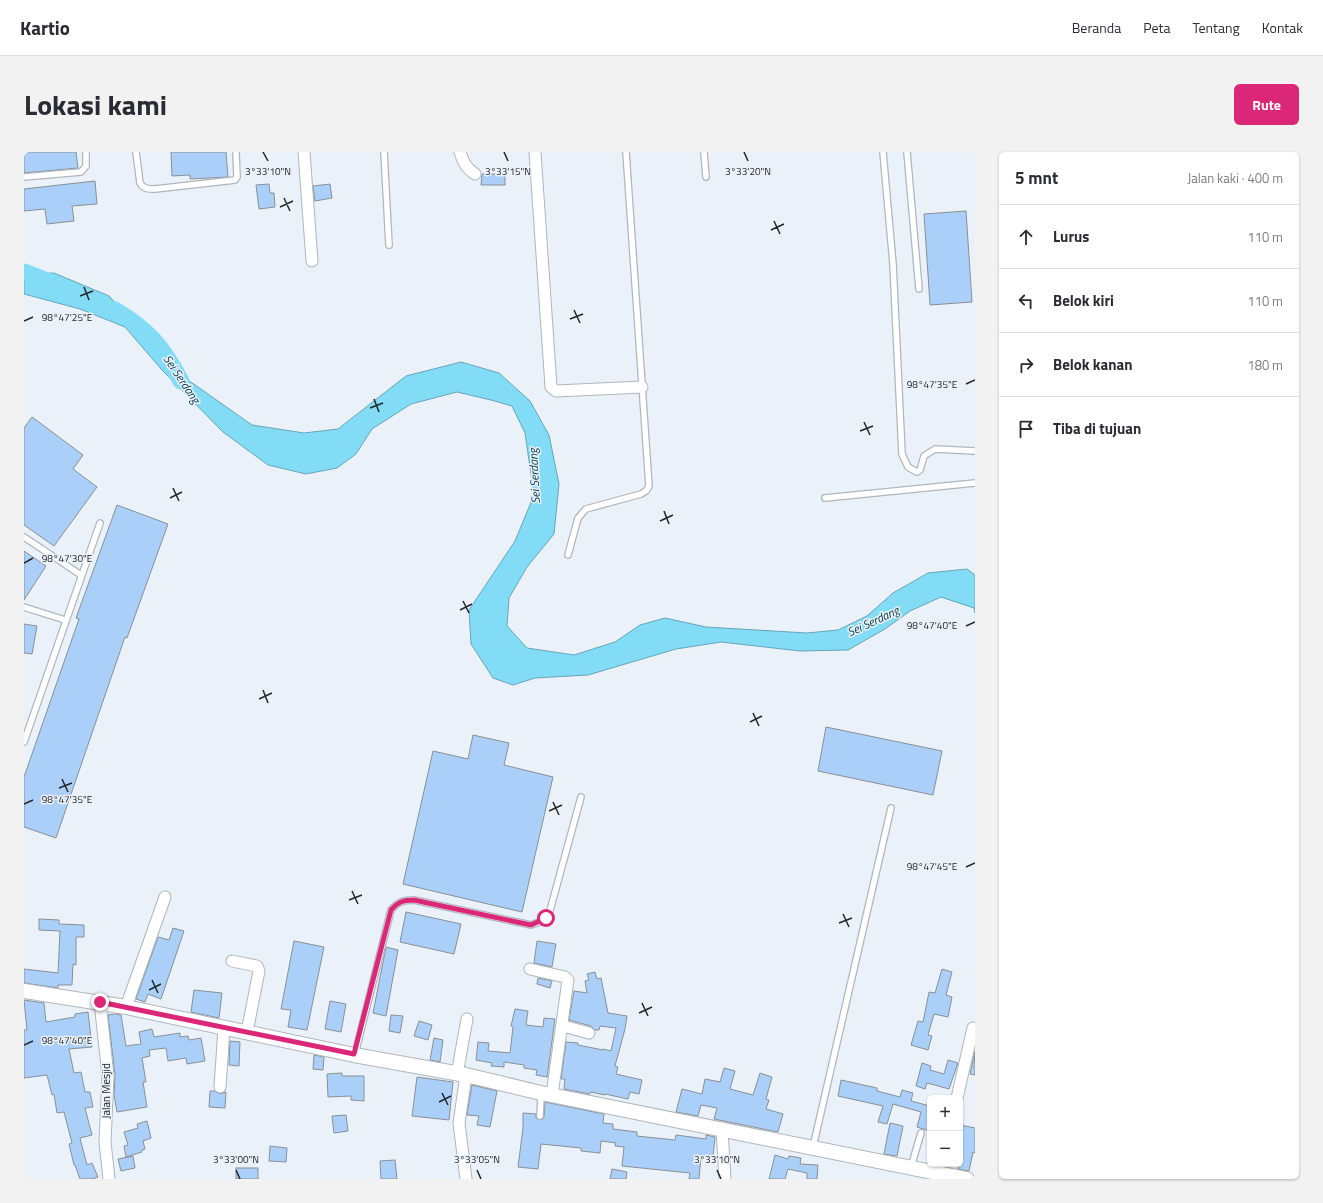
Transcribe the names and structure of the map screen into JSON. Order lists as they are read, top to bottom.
{
  "streets": {
    "street": ["Jalan Mesjid"]
  },
  "water": ["Sei Serdang"],
  "page": {
    "header": "Kartio",
    "nav": [
      "Beranda",
      "Peta",
      "Tentang",
      "Kontak"
    ],
    "title": "Lokasi kami",
    "buttons": "Rute",
    "heading": ["5 mnt", "Jalan kaki · 400 m"],
    "list": [
      ["Lurus", "110 m"],
      ["Belok kiri", "110 m"],
      ["Belok kanan", "180 m"],
      "Tiba di tujuan"
    ],
    "map_buttons": ["+", "−"]
  },
  "coordinates": [
    "3°33'15\"N",
    "3°33'10\"N",
    "3°33'20\"N",
    "98°47'25\"E",
    "98°47'35\"E",
    "98°47'30\"E",
    "98°47'40\"E",
    "98°47'45\"E",
    "3°33'00\"N",
    "3°33'05\"N"
  ]
}
